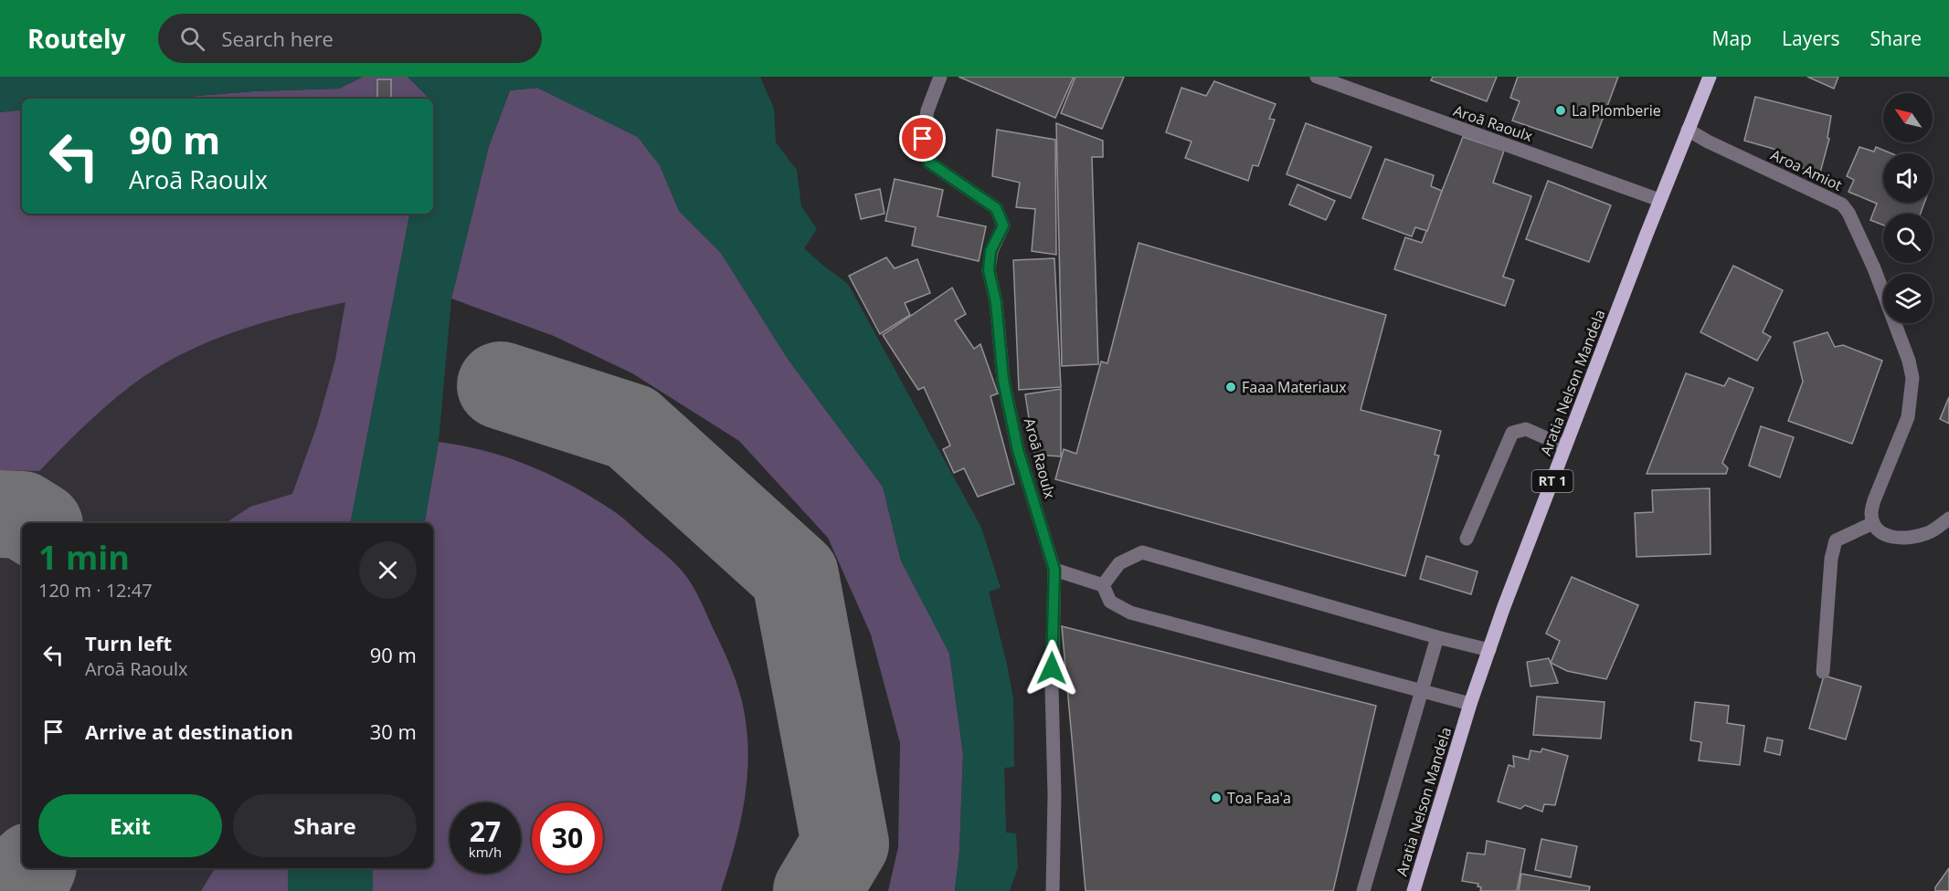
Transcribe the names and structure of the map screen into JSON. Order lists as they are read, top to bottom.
{
  "streets": {
    "main road": ["Aratia Nelson Mandela", "RT 1"],
    "street": ["Aroā Raoulx", "Aroa Amiot"]
  },
  "crossings": [
    ["Aroā Raoulx", "Aratia Nelson Mandela"],
    ["Aroa Amiot", "Aratia Nelson Mandela"]
  ],
  "places": ["La Plomberie", "Faaa Materiaux", "Toa Faa'a"],
  "north": "top left",
  "page": {
    "header": "Routely",
    "search": "Search here",
    "nav": ["Map", "Layers", "Share"],
    "turn": ["90 m", "Aroā Raoulx"],
    "heading": ["1 min", "120 m · 12:47"],
    "list": [
      {
        "name": "Turn left",
        "note": "Aroā Raoulx",
        "value": "90 m"
      },
      {
        "name": "Arrive at destination",
        "value": "30 m"
      }
    ],
    "buttons": ["Exit", "Share"],
    "speed": "27 km/h",
    "limit": "30"
  }
}
